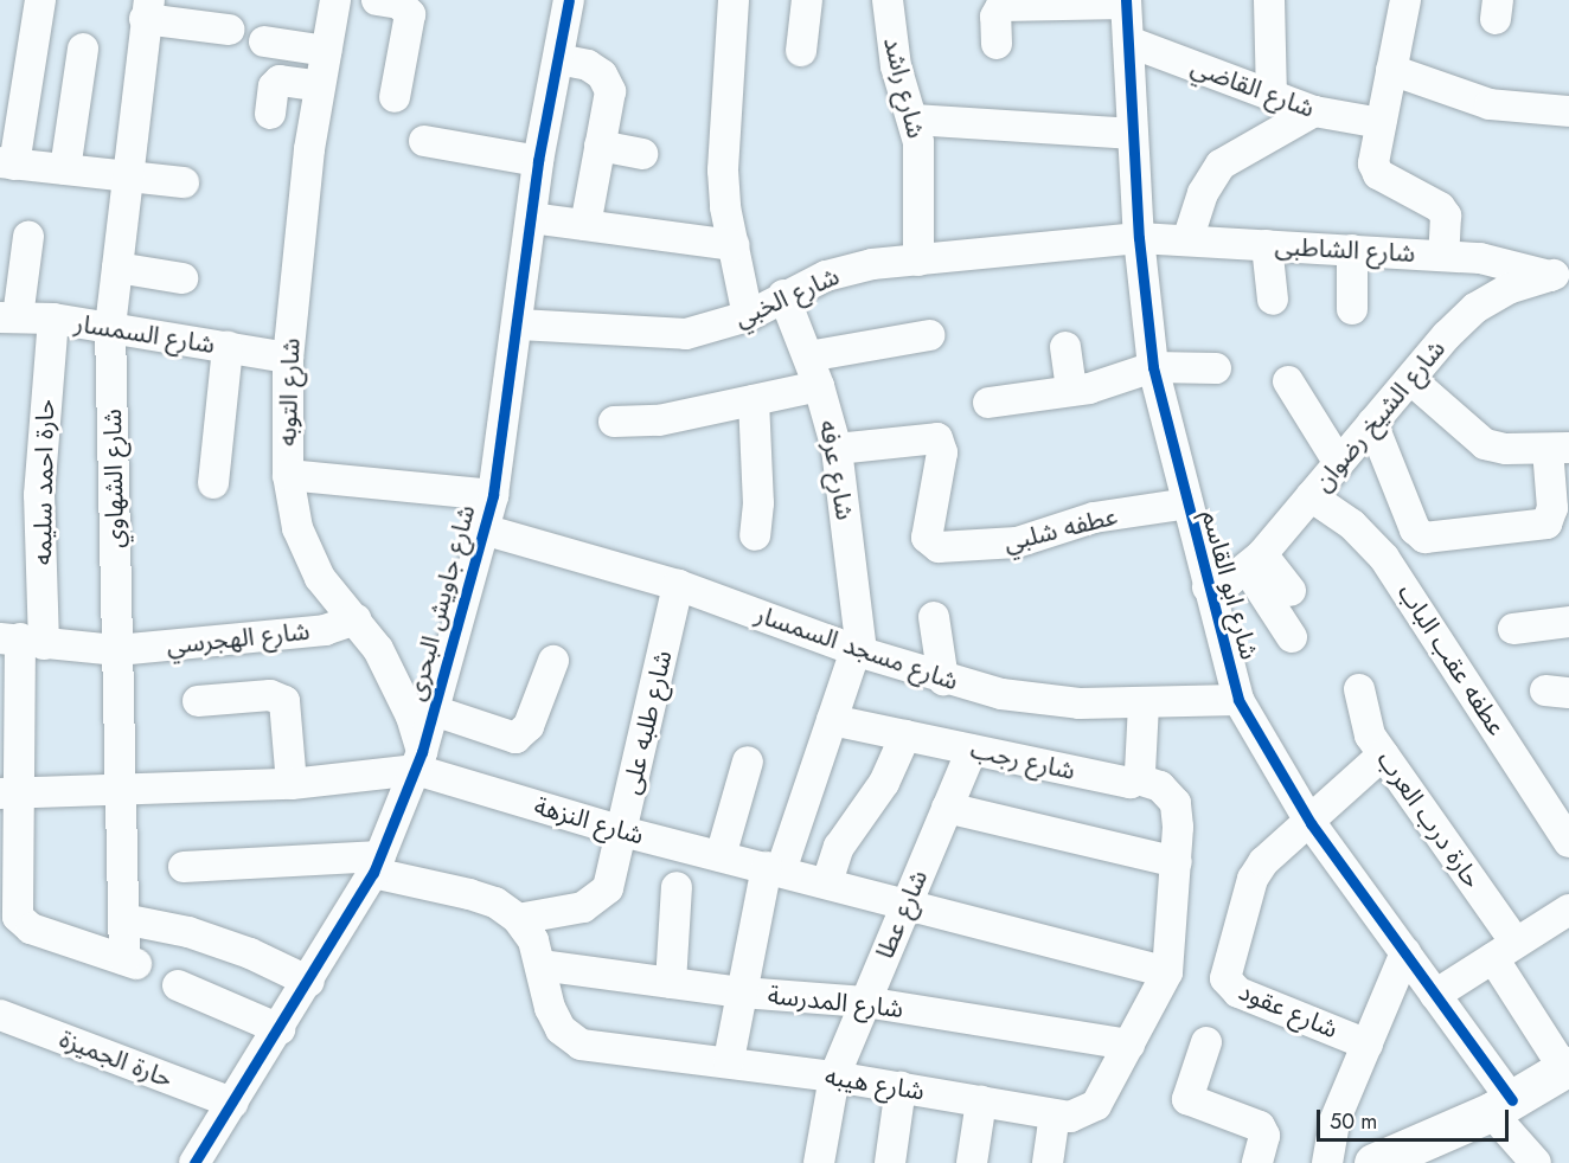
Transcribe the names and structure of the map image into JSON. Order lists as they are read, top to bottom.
{
  "streets": {
    "street": [
      "شارع راشد",
      "شارع القاضي",
      "شارع الشاطبى",
      "شارع الخبي",
      "شارع السمسار",
      "شارع التوبه",
      "شارع الشيخ رضوان",
      "شارع عرفه",
      "شارع الشهاوي",
      "حارة احمد سليمه",
      "عطفه شلبي",
      "شارع ابو القاسم",
      "شارع جاويش البحرى",
      "شارع الهجرسي",
      "شارع مسجد السمسار",
      "عطفه عقب الباب",
      "شارع طلبه على",
      "شارع رجب",
      "حارة درب العرب",
      "شارع النزهة",
      "شارع عطا",
      "شارع المدرسة",
      "شارع عقود",
      "حارة الجميزة",
      "شارع هيبه"
    ]
  },
  "crossings": [
    ["شارع راشد", "شارع الخبي"],
    ["شارع القاضي", "شارع ابو القاسم"],
    ["شارع الشاطبى", "شارع الخبي"],
    ["شارع الشاطبى", "شارع الشيخ رضوان"],
    ["شارع الشاطبى", "شارع ابو القاسم"],
    ["شارع الخبي", "شارع عرفه"],
    ["شارع الخبي", "شارع ابو القاسم"],
    ["شارع الخبي", "شارع جاويش البحرى"],
    ["شارع السمسار", "شارع التوبه"],
    ["شارع السمسار", "شارع الشهاوي"],
    ["شارع السمسار", "حارة احمد سليمه"],
    ["شارع التوبه", "شارع جاويش البحرى"],
    ["شارع التوبه", "شارع الهجرسي"],
    ["شارع التوبه", "شارع النزهة"],
    ["شارع الشيخ رضوان", "شارع ابو القاسم"],
    ["شارع الشيخ رضوان", "عطفه عقب الباب"],
    ["شارع عرفه", "عطفه شلبي"],
    ["شارع عرفه", "شارع مسجد السمسار"],
    ["شارع الشهاوي", "حارة احمد سليمه"],
    ["شارع الشهاوي", "شارع الهجرسي"],
    ["شارع الشهاوي", "شارع النزهة"],
    ["حارة احمد سليمه", "شارع الهجرسي"],
    ["حارة احمد سليمه", "شارع النزهة"],
    ["عطفه شلبي", "شارع ابو القاسم"],
    ["شارع ابو القاسم", "شارع مسجد السمسار"],
    ["شارع ابو القاسم", "شارع عقود"],
    ["شارع جاويش البحرى", "شارع مسجد السمسار"],
    ["شارع جاويش البحرى", "شارع النزهة"],
    ["شارع جاويش البحرى", "حارة الجميزة"],
    ["شارع جاويش البحرى", "شارع هيبه"],
    ["شارع مسجد السمسار", "شارع طلبه على"],
    ["شارع طلبه على", "شارع النزهة"],
    ["شارع طلبه على", "شارع هيبه"],
    ["شارع رجب", "شارع عطا"],
    ["شارع رجب", "شارع هيبه"],
    ["شارع النزهة", "شارع عطا"],
    ["شارع النزهة", "شارع هيبه"],
    ["شارع عطا", "شارع المدرسة"],
    ["شارع عطا", "شارع هيبه"],
    ["شارع المدرسة", "شارع هيبه"]
  ],
  "scale_bar": "50 m"
}
